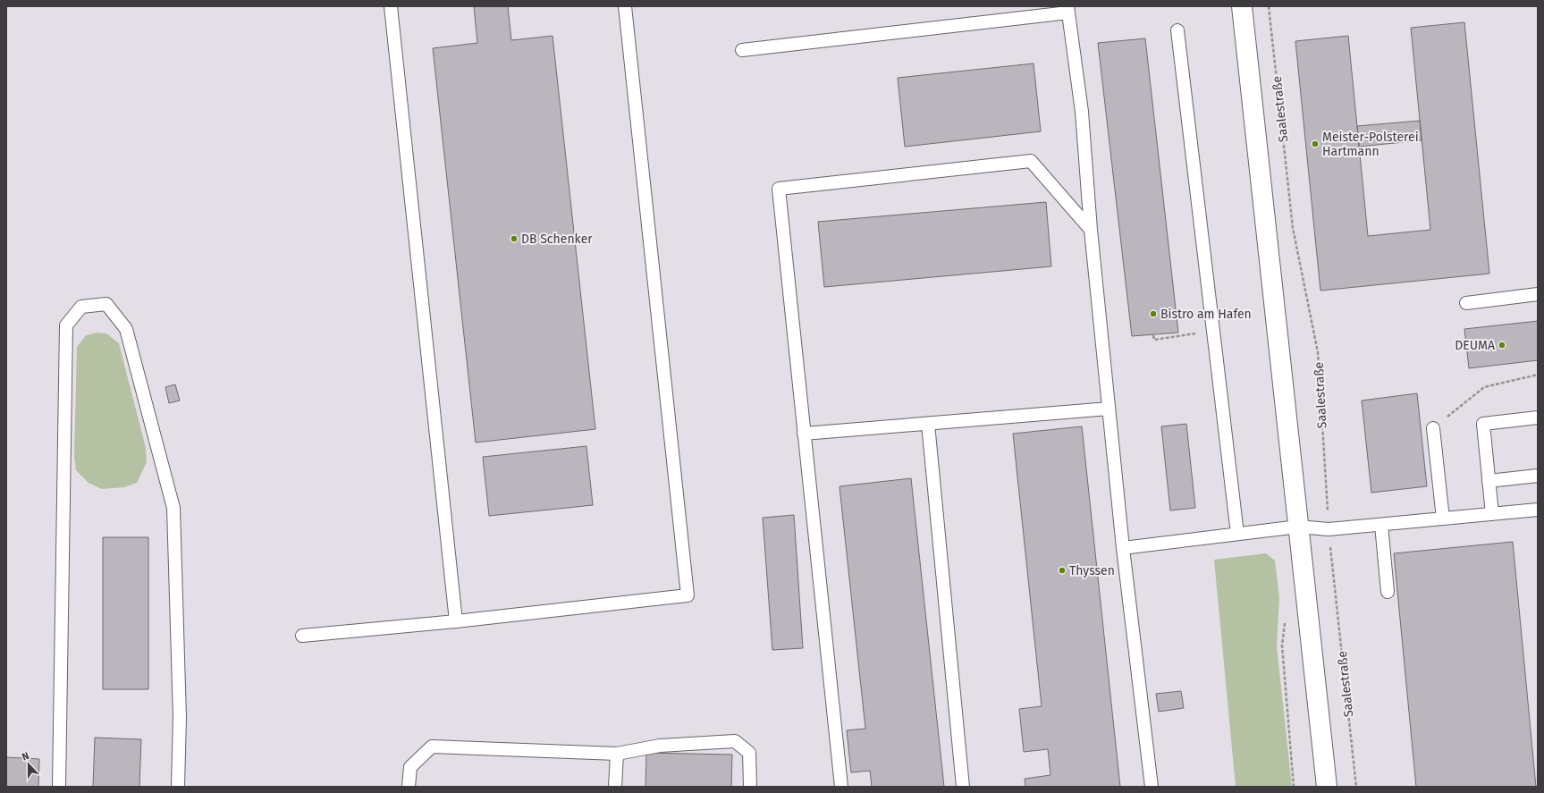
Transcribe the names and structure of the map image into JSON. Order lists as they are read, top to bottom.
{
  "streets": {
    "path": ["Saalestraße"]
  },
  "places": [
    "Meister-Polsterei Hartmann",
    "DB Schenker",
    "Bistro am Hafen",
    "DEUMA",
    "Thyssen"
  ],
  "north": "top"
}
